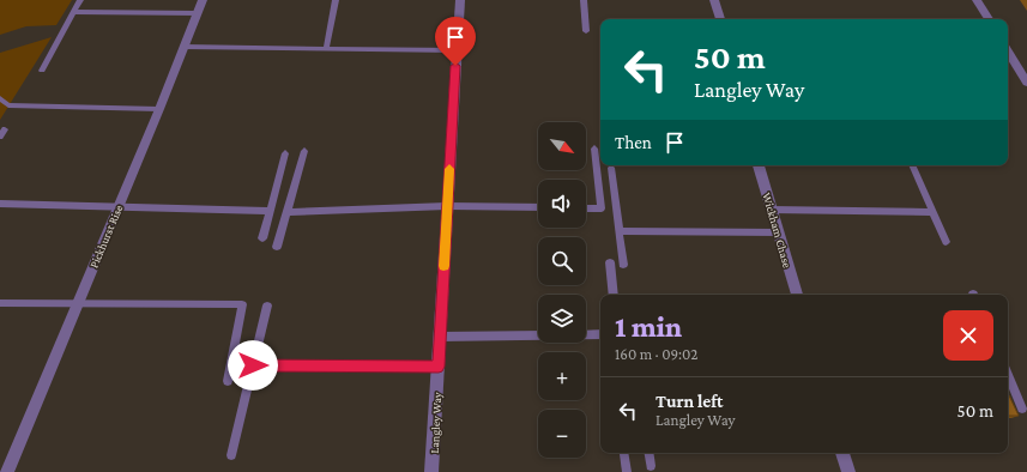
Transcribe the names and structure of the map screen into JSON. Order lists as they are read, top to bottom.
{
  "streets": {
    "street": ["Wickham Chase", "Pickhurst Rise", "Langley Way"]
  },
  "north": "bottom right",
  "page": {
    "turn": ["50 m", "Langley Way"],
    "then": "Then",
    "map_buttons": ["+", "−"],
    "heading": ["1 min", "160 m · 09:02"],
    "list": [
      {
        "name": "Turn left",
        "note": "Langley Way",
        "value": "50 m"
      }
    ]
  }
}
